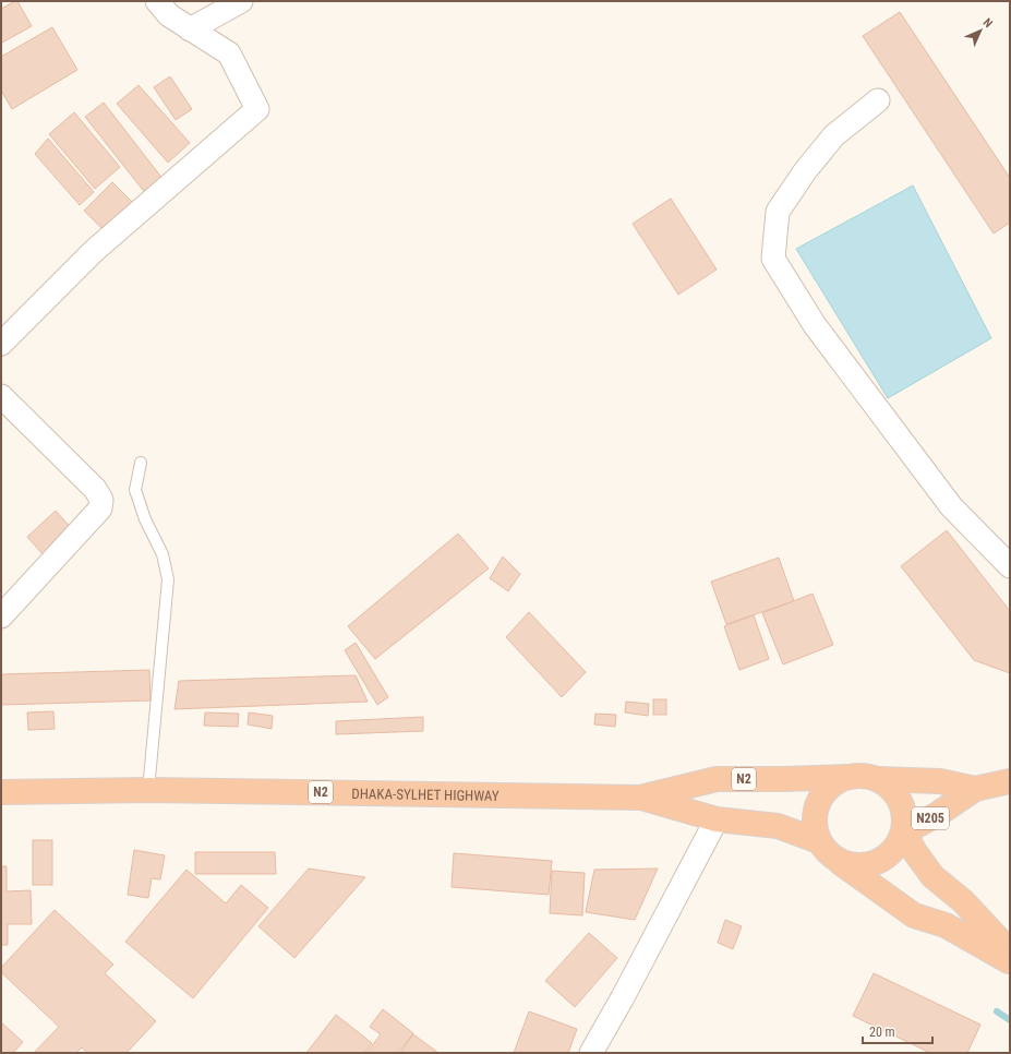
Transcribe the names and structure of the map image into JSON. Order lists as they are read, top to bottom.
{
  "streets": {
    "highway": ["N2", "DHAKA-SYLHET HIGHWAY", "N205"]
  },
  "crossings": [
    ["N2", "DHAKA-SYLHET HIGHWAY"],
    ["N2", "N205"]
  ],
  "scale_bar": "20 m",
  "north": "top right"
}
